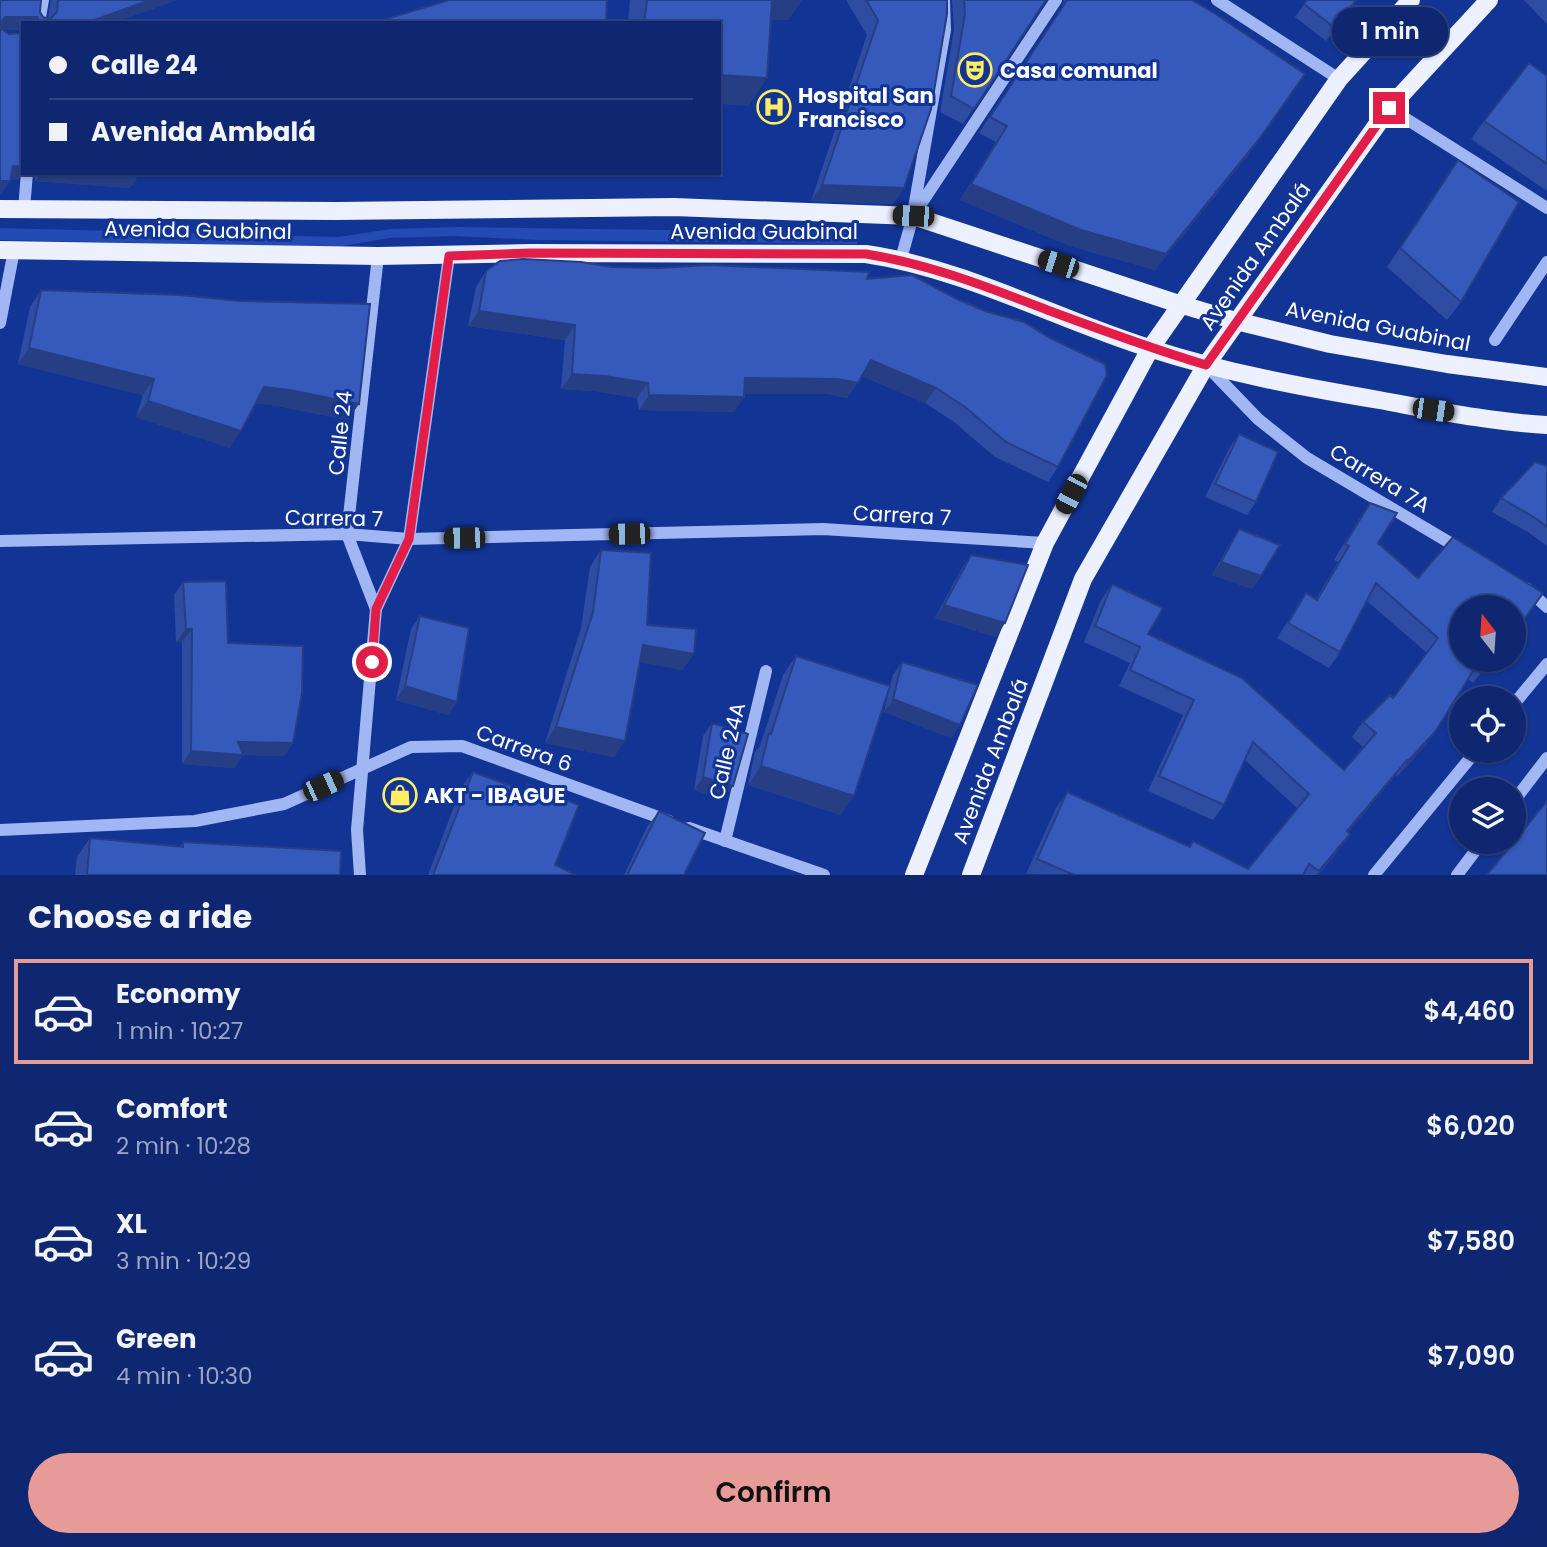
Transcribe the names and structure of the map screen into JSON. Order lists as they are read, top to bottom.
{
  "streets": {
    "main road": ["Avenida Guabinal", "Avenida Ambalá"],
    "street": [
      "Calle 24",
      "Carrera 7A",
      "Carrera 7",
      "Carrera 6",
      "Calle 24A"
    ]
  },
  "crossings": [
    ["Avenida Guabinal", "Avenida Ambalá"],
    ["Avenida Guabinal", "Calle 24"],
    ["Avenida Guabinal", "Carrera 7A"],
    ["Avenida Ambalá", "Carrera 7A"],
    ["Avenida Ambalá", "Carrera 7"],
    ["Calle 24", "Carrera 7"],
    ["Calle 24", "Carrera 6"],
    ["Carrera 6", "Calle 24A"]
  ],
  "places": {
    "theatre": ["Casa comunal"],
    "hospital": ["Hospital San Francisco"],
    "shop": ["AKT - IBAGUE"]
  },
  "north": "top",
  "page": {
    "bubble": "1 min",
    "banner": ["Calle 24", "Avenida Ambalá"],
    "heading": "Choose a ride",
    "list": [
      {
        "name": "Economy",
        "note": "1 min · 10:27",
        "value": "$4,460"
      },
      {
        "name": "Comfort",
        "note": "2 min · 10:28",
        "value": "$6,020"
      },
      {
        "name": "XL",
        "note": "3 min · 10:29",
        "value": "$7,580"
      },
      {
        "name": "Green",
        "note": "4 min · 10:30",
        "value": "$7,090"
      }
    ],
    "buttons": "Confirm"
  }
}
